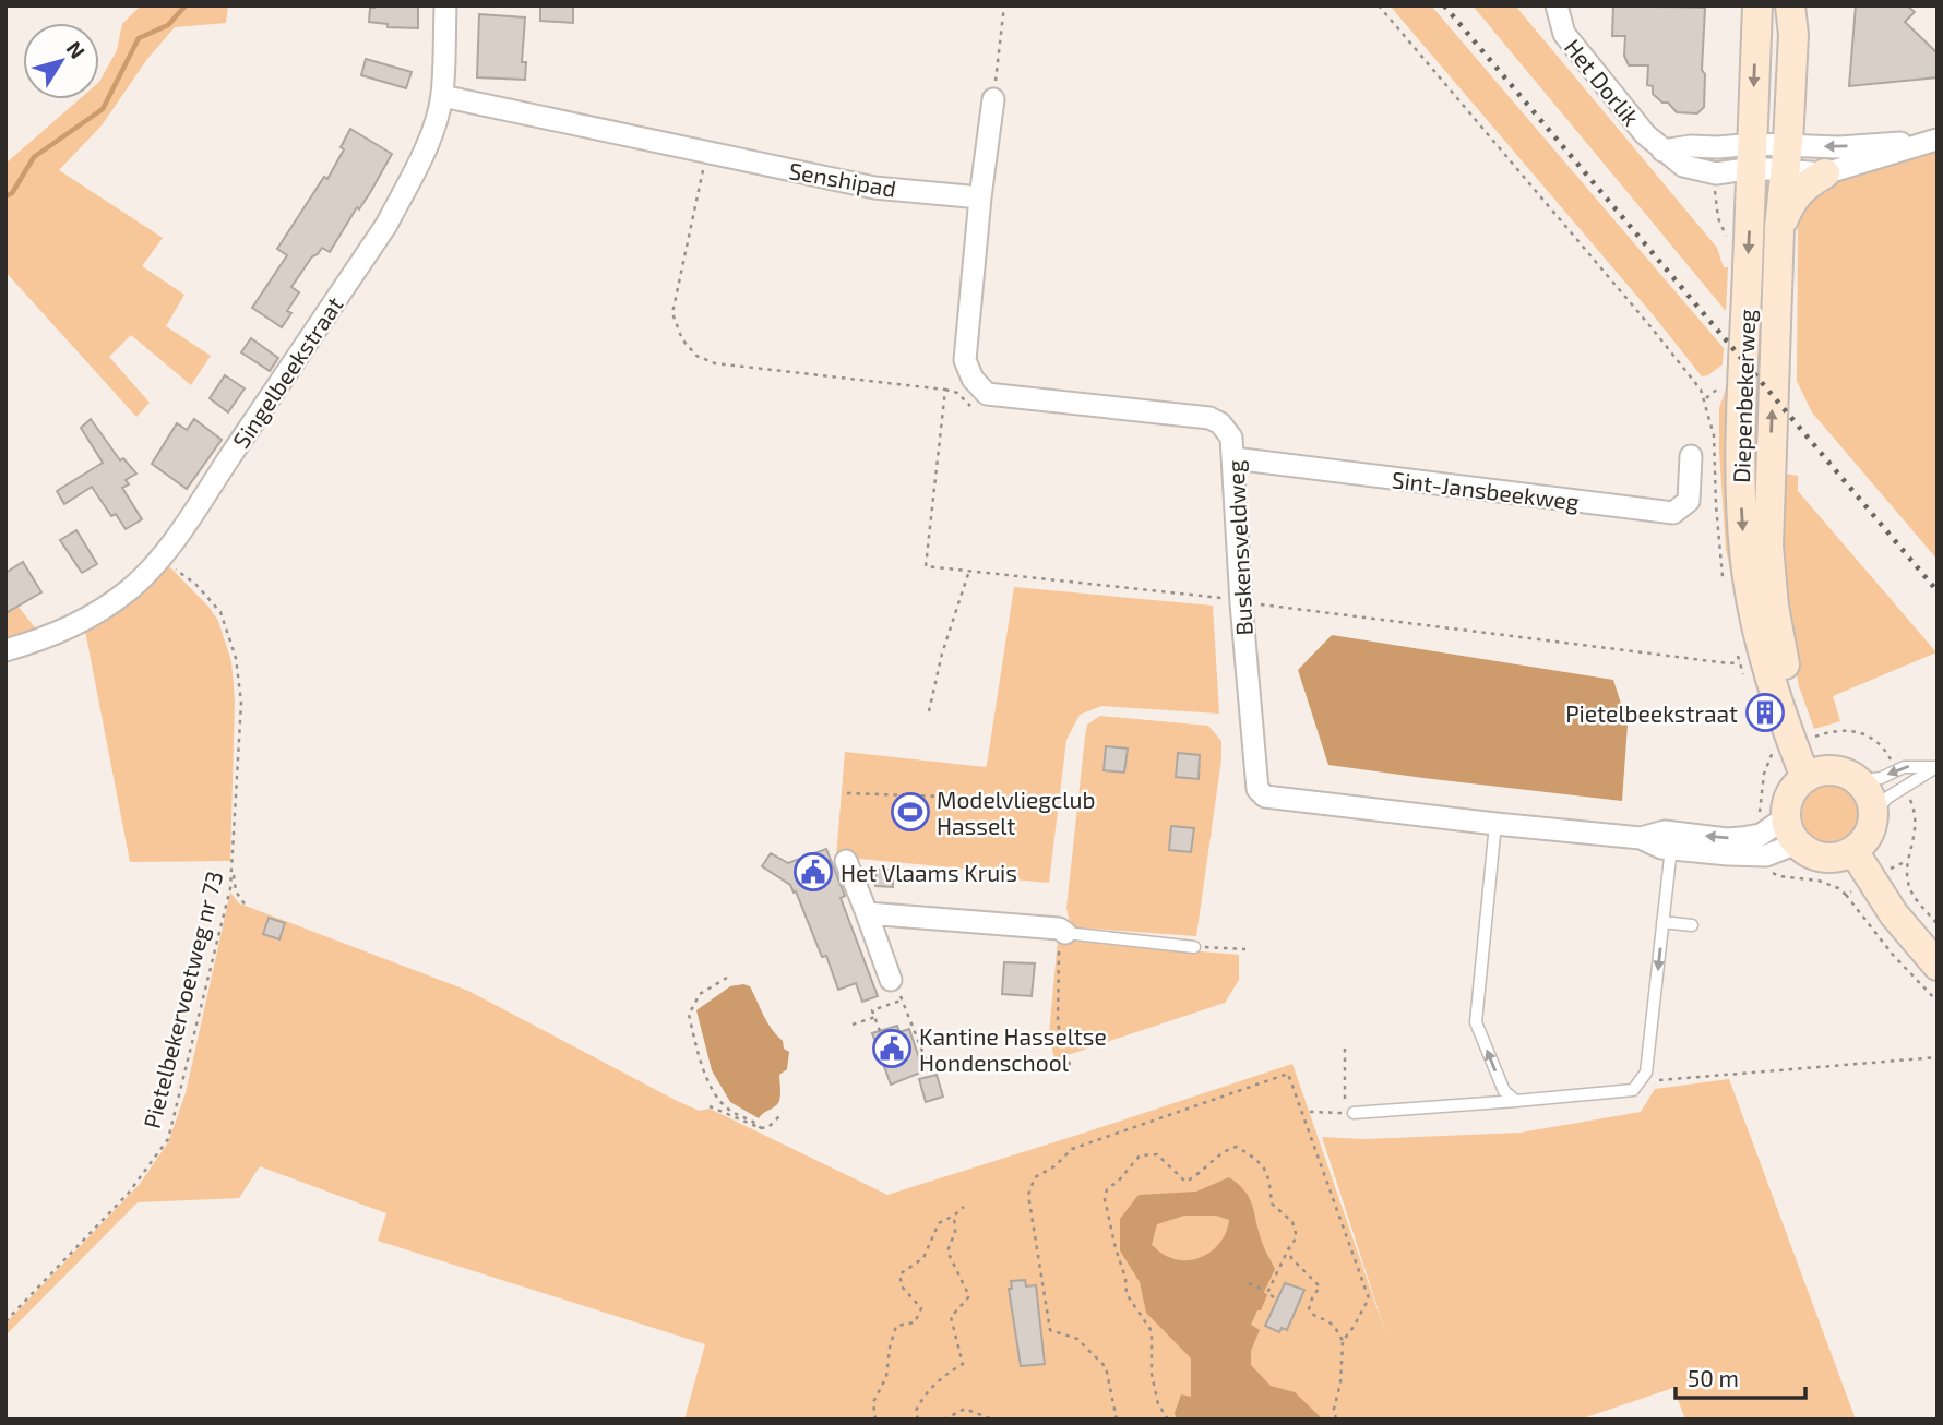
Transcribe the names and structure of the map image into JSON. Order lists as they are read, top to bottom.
{
  "streets": {
    "main road": ["Diepenbekerweg"],
    "street": [
      "Het Dorlik",
      "Senshipad",
      "Singelbeekstraat",
      "Sint-Jansbeekweg",
      "Buskensveldweg"
    ],
    "path": ["Pietelbekervoetweg nr 73"]
  },
  "crossings": [
    ["Het Dorlik", "Diepenbekerweg"],
    ["Senshipad", "Singelbeekstraat"],
    ["Senshipad", "Buskensveldweg"],
    ["Singelbeekstraat", "Pietelbekervoetweg nr 73"],
    ["Diepenbekerweg", "Buskensveldweg"],
    ["Sint-Jansbeekweg", "Buskensveldweg"]
  ],
  "places": {
    "building": ["Pietelbeekstraat"],
    "sports": ["Modelvliegclub Hasselt"],
    "public building": ["Het Vlaams Kruis", "Kantine Hasseltse Hondenschool"]
  },
  "scale_bar": "50 m",
  "north": "top right"
}
